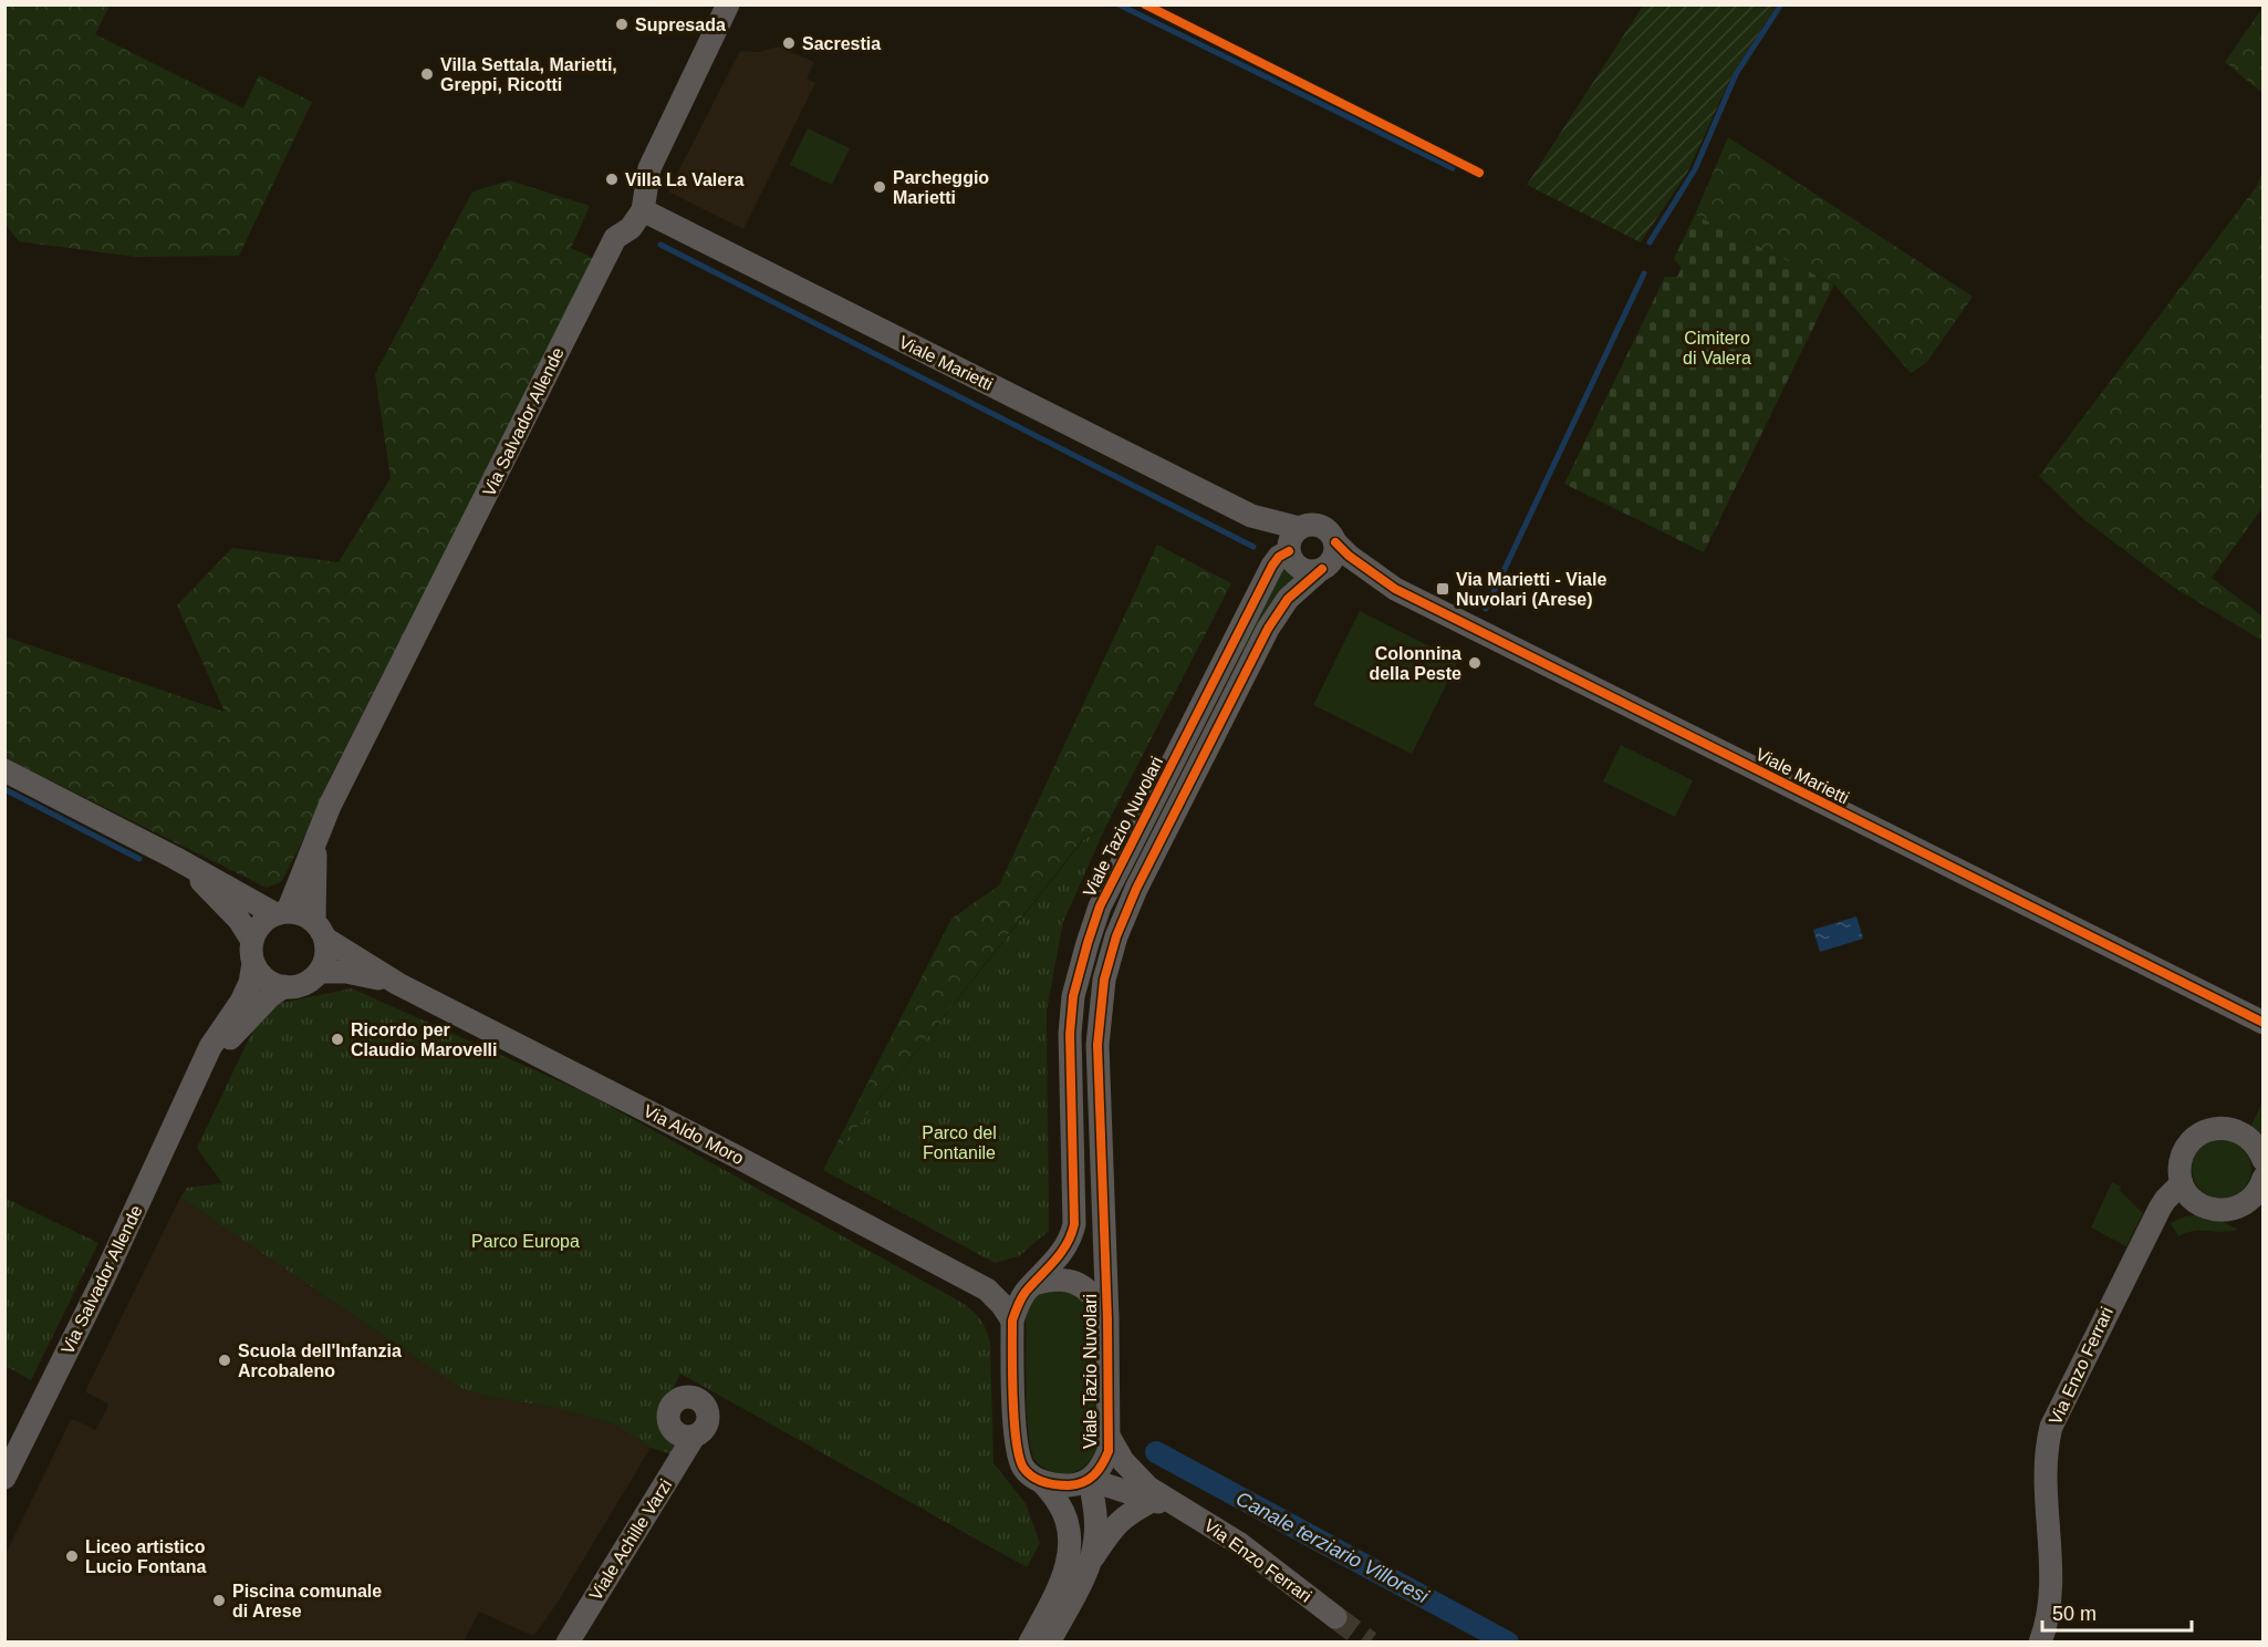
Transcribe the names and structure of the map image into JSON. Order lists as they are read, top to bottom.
{
  "streets": {
    "street": [
      "Viale Marietti",
      "Via Salvador Allende",
      "Viale Tazio Nuvolari",
      "Via Aldo Moro",
      "Via Enzo Ferrari",
      "Viale Achille Varzi"
    ]
  },
  "crossings": [
    ["Viale Marietti", "Via Salvador Allende"],
    ["Viale Marietti", "Viale Tazio Nuvolari"],
    ["Via Salvador Allende", "Via Aldo Moro"],
    ["Viale Tazio Nuvolari", "Via Aldo Moro"],
    ["Viale Tazio Nuvolari", "Via Enzo Ferrari"]
  ],
  "water": ["Canale terziario Villoresi"],
  "parks": ["Cimitero di Valera", "Parco del Fontanile", "Parco Europa"],
  "places": {
    "other": [
      "Supresada",
      "Sacrestia",
      "Villa Settala, Marietti, Greppi, Ricotti",
      "Villa La Valera",
      "Parcheggio Marietti",
      "Colonnina della Peste",
      "Ricordo per Claudio Marovelli",
      "Scuola dell'Infanzia Arcobaleno",
      "Liceo artistico Lucio Fontana",
      "Piscina comunale di Arese"
    ],
    "transit": ["Via Marietti - Viale Nuvolari (Arese)"]
  },
  "scale_bar": "50 m"
}
